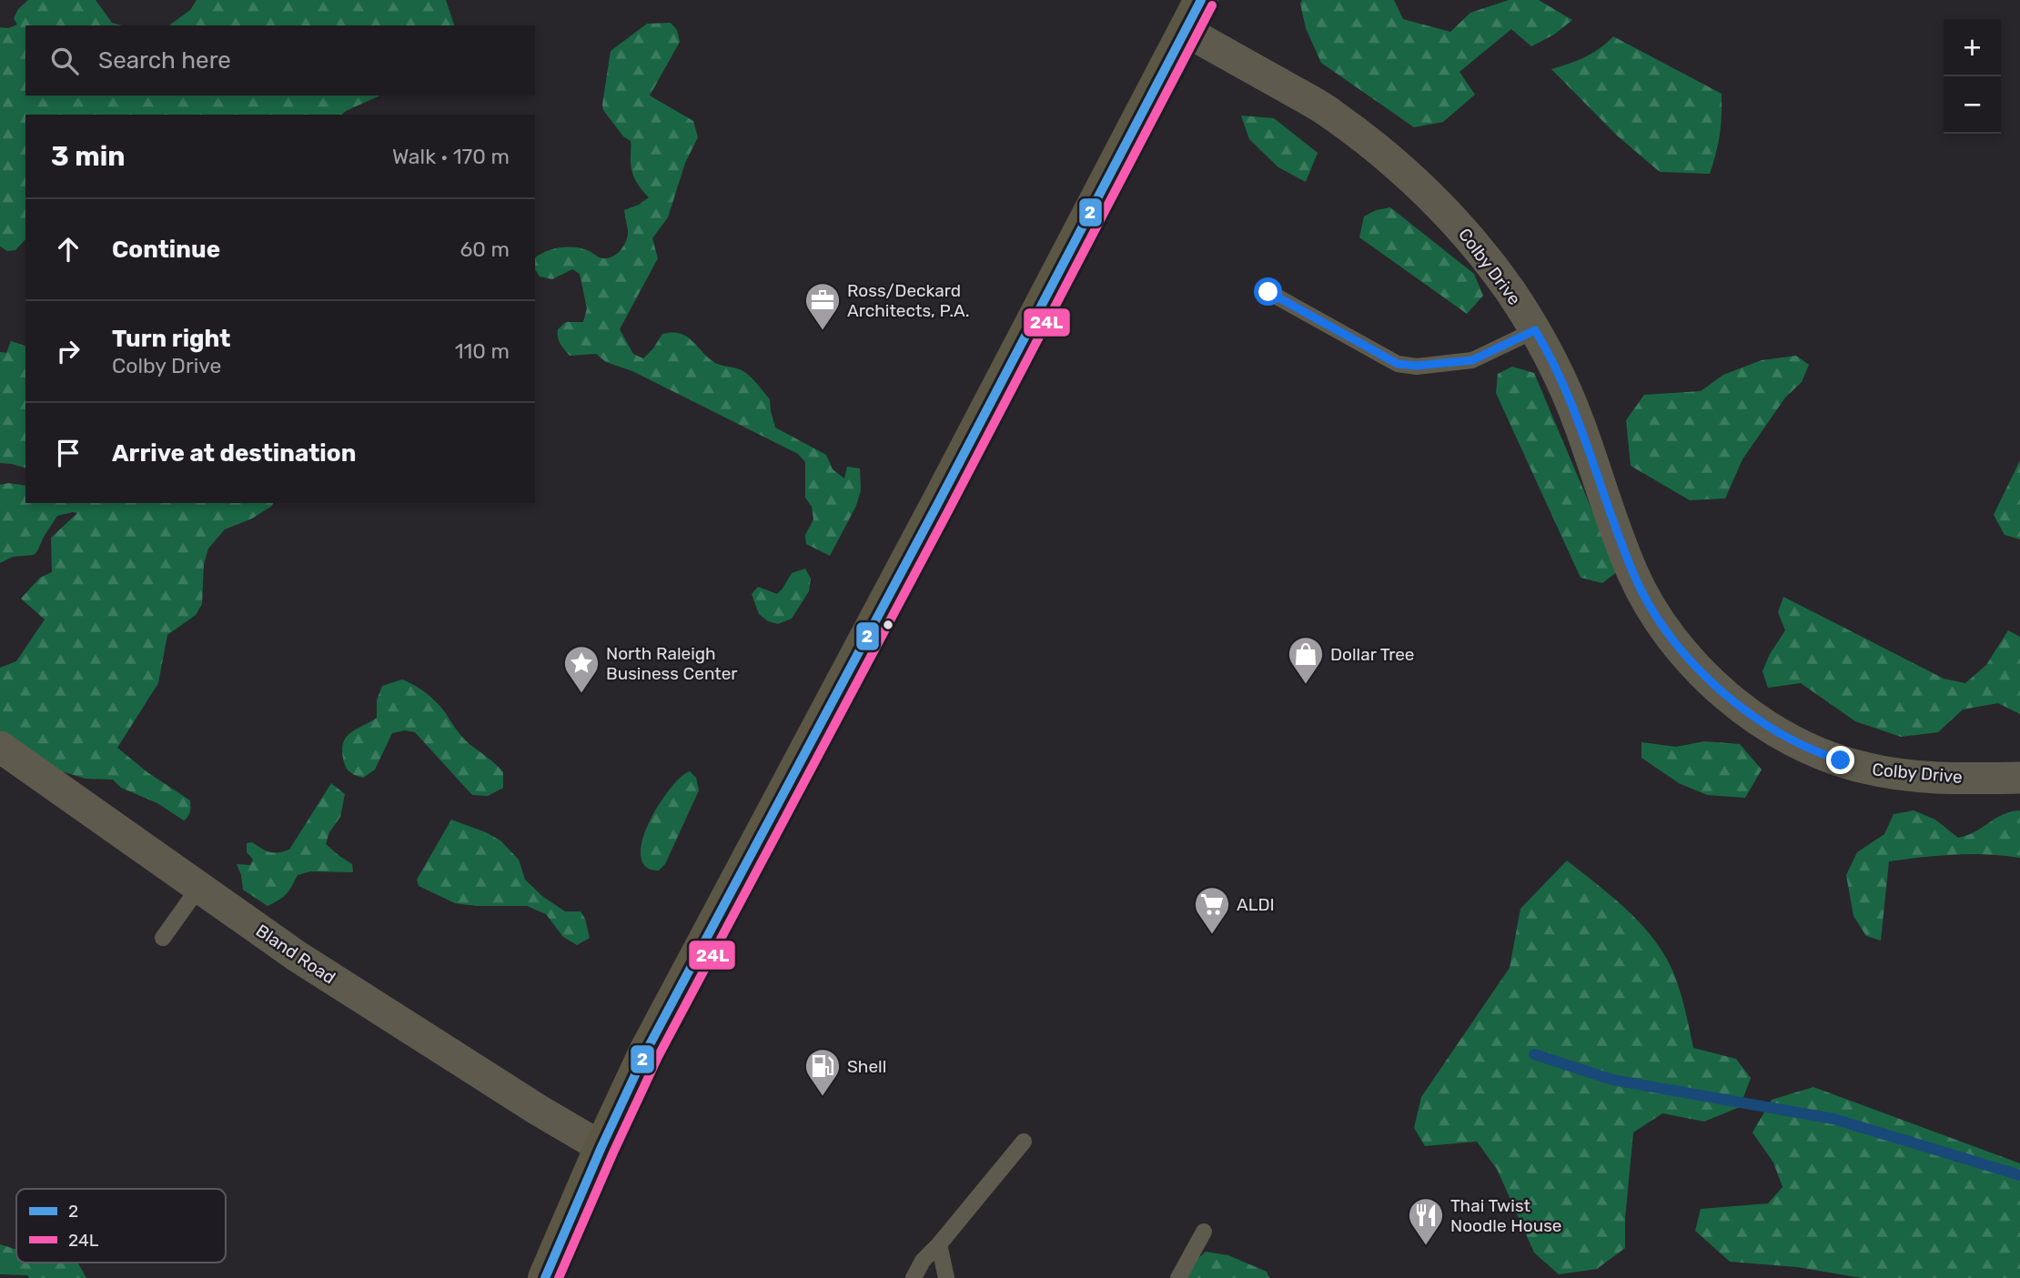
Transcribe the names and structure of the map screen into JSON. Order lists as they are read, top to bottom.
{
  "streets": {
    "street": ["Colby Drive", "Bland Road"]
  },
  "places": {
    "office": ["Ross/Deckard Architects, P.A."],
    "shop": ["Dollar Tree"],
    "place": ["North Raleigh Business Center"],
    "supermarket": ["ALDI"],
    "fuel station": ["Shell"],
    "restaurant": ["Thai Twist Noodle House"]
  },
  "lines": ["transit line 2", "transit line 24L"],
  "legend": ["2", "24L"],
  "page": {
    "map_buttons": ["+", "−"],
    "search": "Search here",
    "heading": ["3 min", "Walk · 170 m"],
    "list": [
      ["Continue", "60 m"],
      ["Turn right", "Colby Drive", "110 m"],
      "Arrive at destination"
    ]
  }
}
